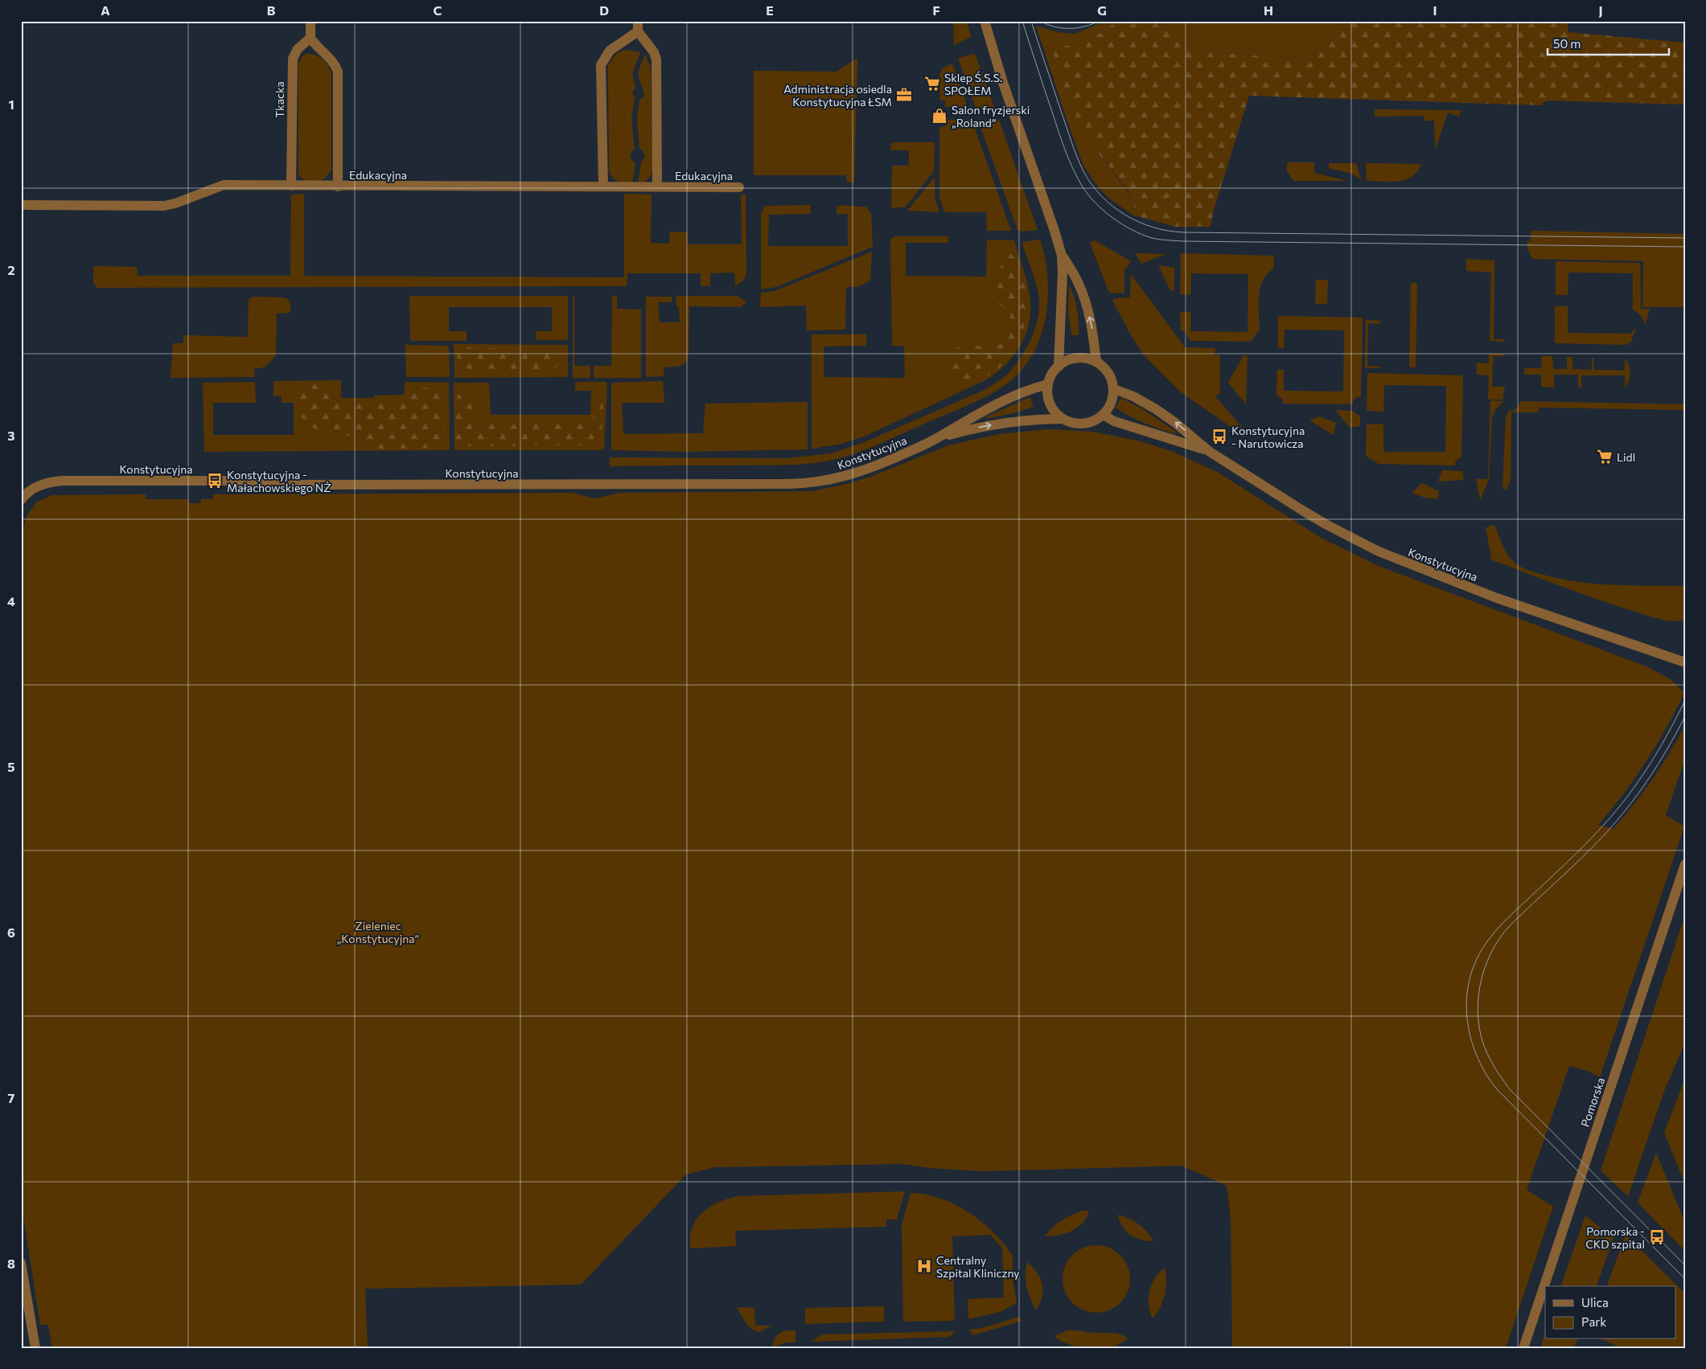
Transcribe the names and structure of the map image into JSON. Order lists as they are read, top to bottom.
{
  "streets": {
    "street": [
      "Tkacka",
      "Edukacyjna",
      "Konstytucyjna",
      "Pomorska"
    ]
  },
  "crossings": [
    ["Tkacka", "Edukacyjna"]
  ],
  "parks": ["Zieleniec „Konstytucyjna”"],
  "places": {
    "supermarket": ["Sklep Ś.S.S. SPOŁEM", "Lidl"],
    "office": ["Administracja osiedla Konstytucyjna ŁSM"],
    "shop": ["Salon fryzjerski „Roland”"],
    "bus stop": ["Konstytucyjna - Narutowicza", "Konstytucyjna - Małachowskiego NŻ", "Pomorska - CKD szpital"],
    "hospital": ["Centralny Szpital Kliniczny"]
  },
  "legend": ["Ulica", "Park"],
  "scale_bar": "50 m",
  "grid": {
    "columns": [
      "A",
      "B",
      "C",
      "D",
      "E",
      "F",
      "G",
      "H",
      "I",
      "J"
    ],
    "rows": [
      "1",
      "2",
      "3",
      "4",
      "5",
      "6",
      "7",
      "8"
    ]
  }
}
